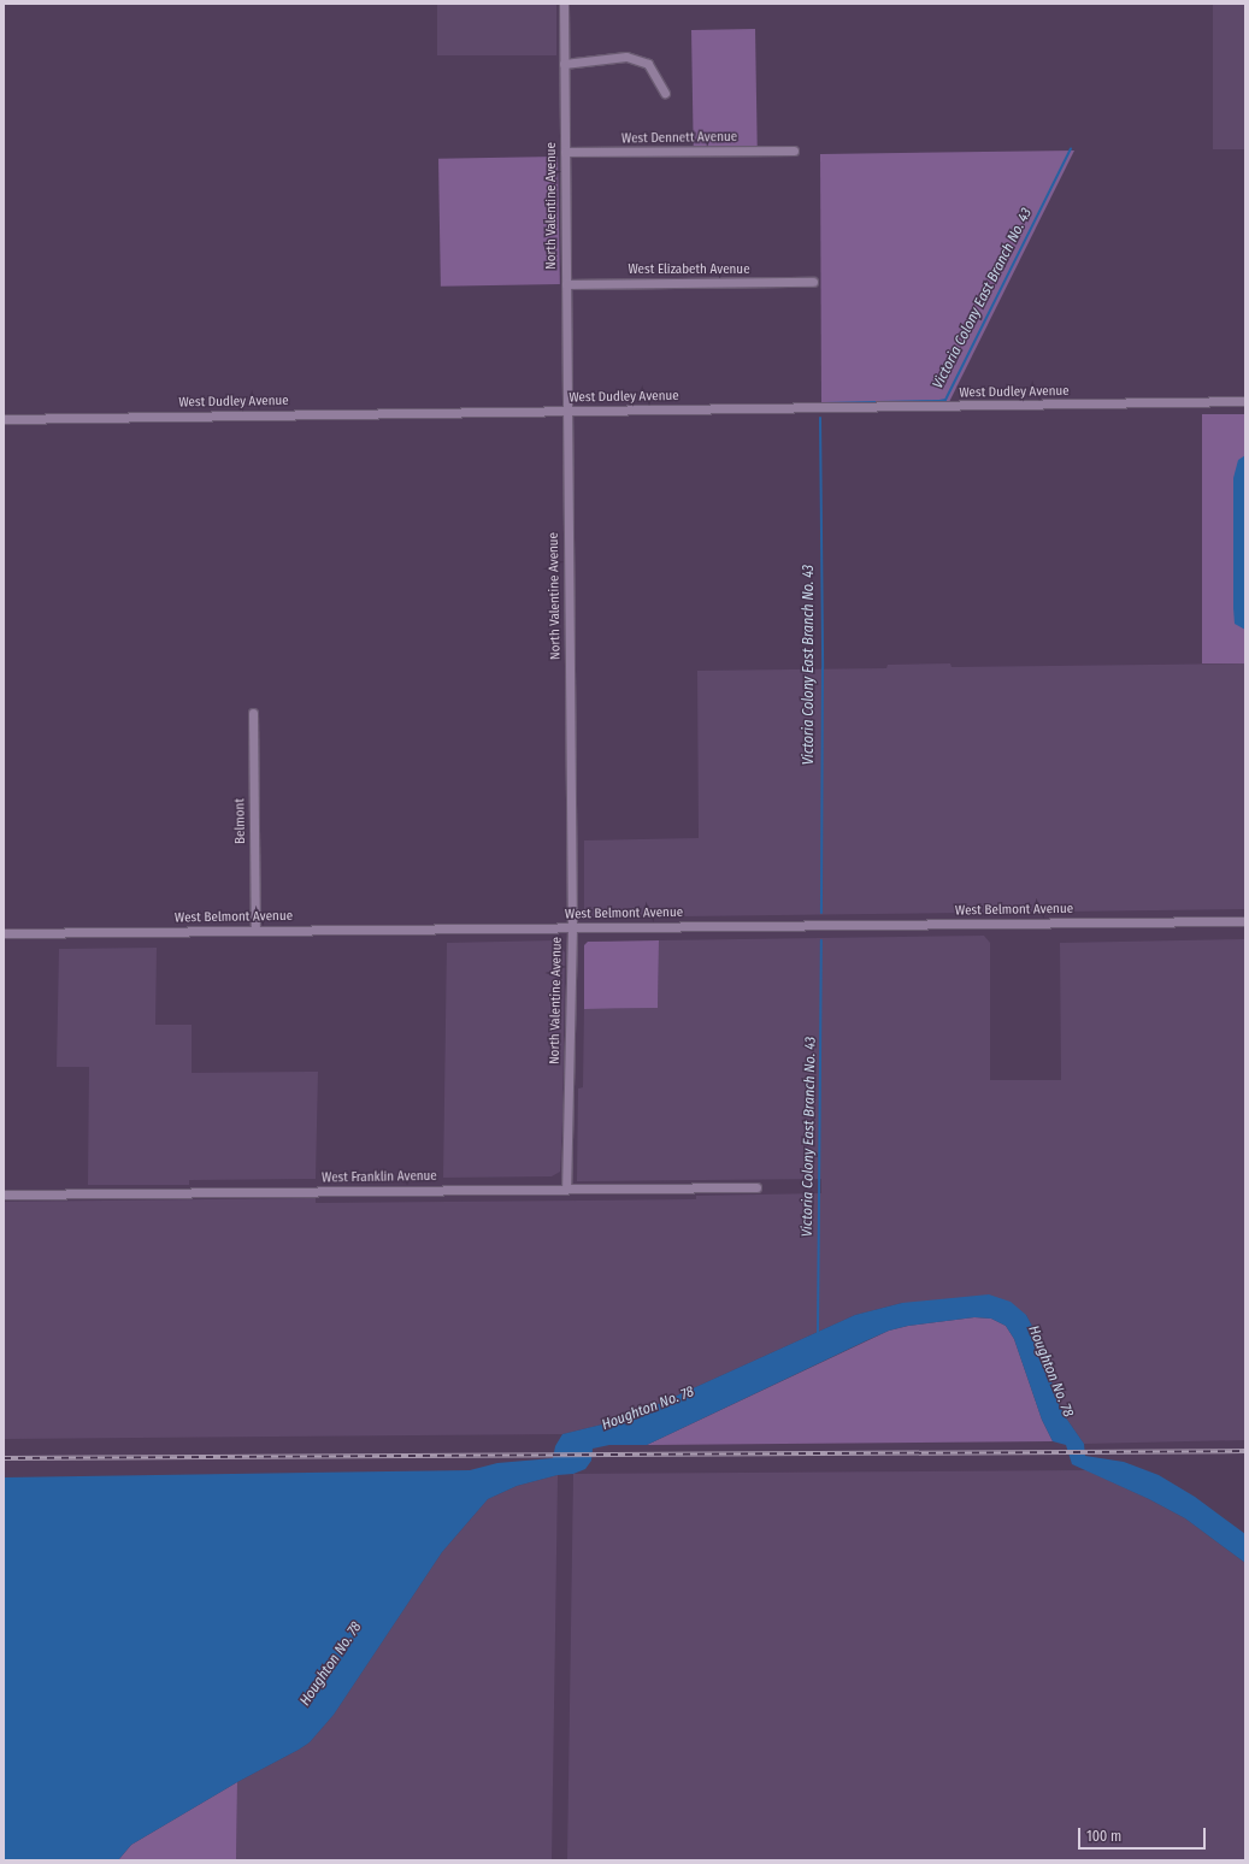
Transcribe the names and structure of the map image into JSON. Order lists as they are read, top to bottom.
{
  "streets": {
    "street": [
      "West Dennett Avenue",
      "North Valentine Avenue",
      "West Elizabeth Avenue",
      "West Dudley Avenue",
      "Belmont",
      "West Belmont Avenue",
      "West Franklin Avenue"
    ]
  },
  "crossings": [
    ["West Dennett Avenue", "North Valentine Avenue"],
    ["North Valentine Avenue", "West Elizabeth Avenue"],
    ["North Valentine Avenue", "West Dudley Avenue"],
    ["North Valentine Avenue", "West Belmont Avenue"],
    ["North Valentine Avenue", "West Franklin Avenue"],
    ["Belmont", "West Belmont Avenue"]
  ],
  "water": ["Victoria Colony East Branch No. 43", "Houghton No. 78"],
  "scale_bar": "100 m"
}
